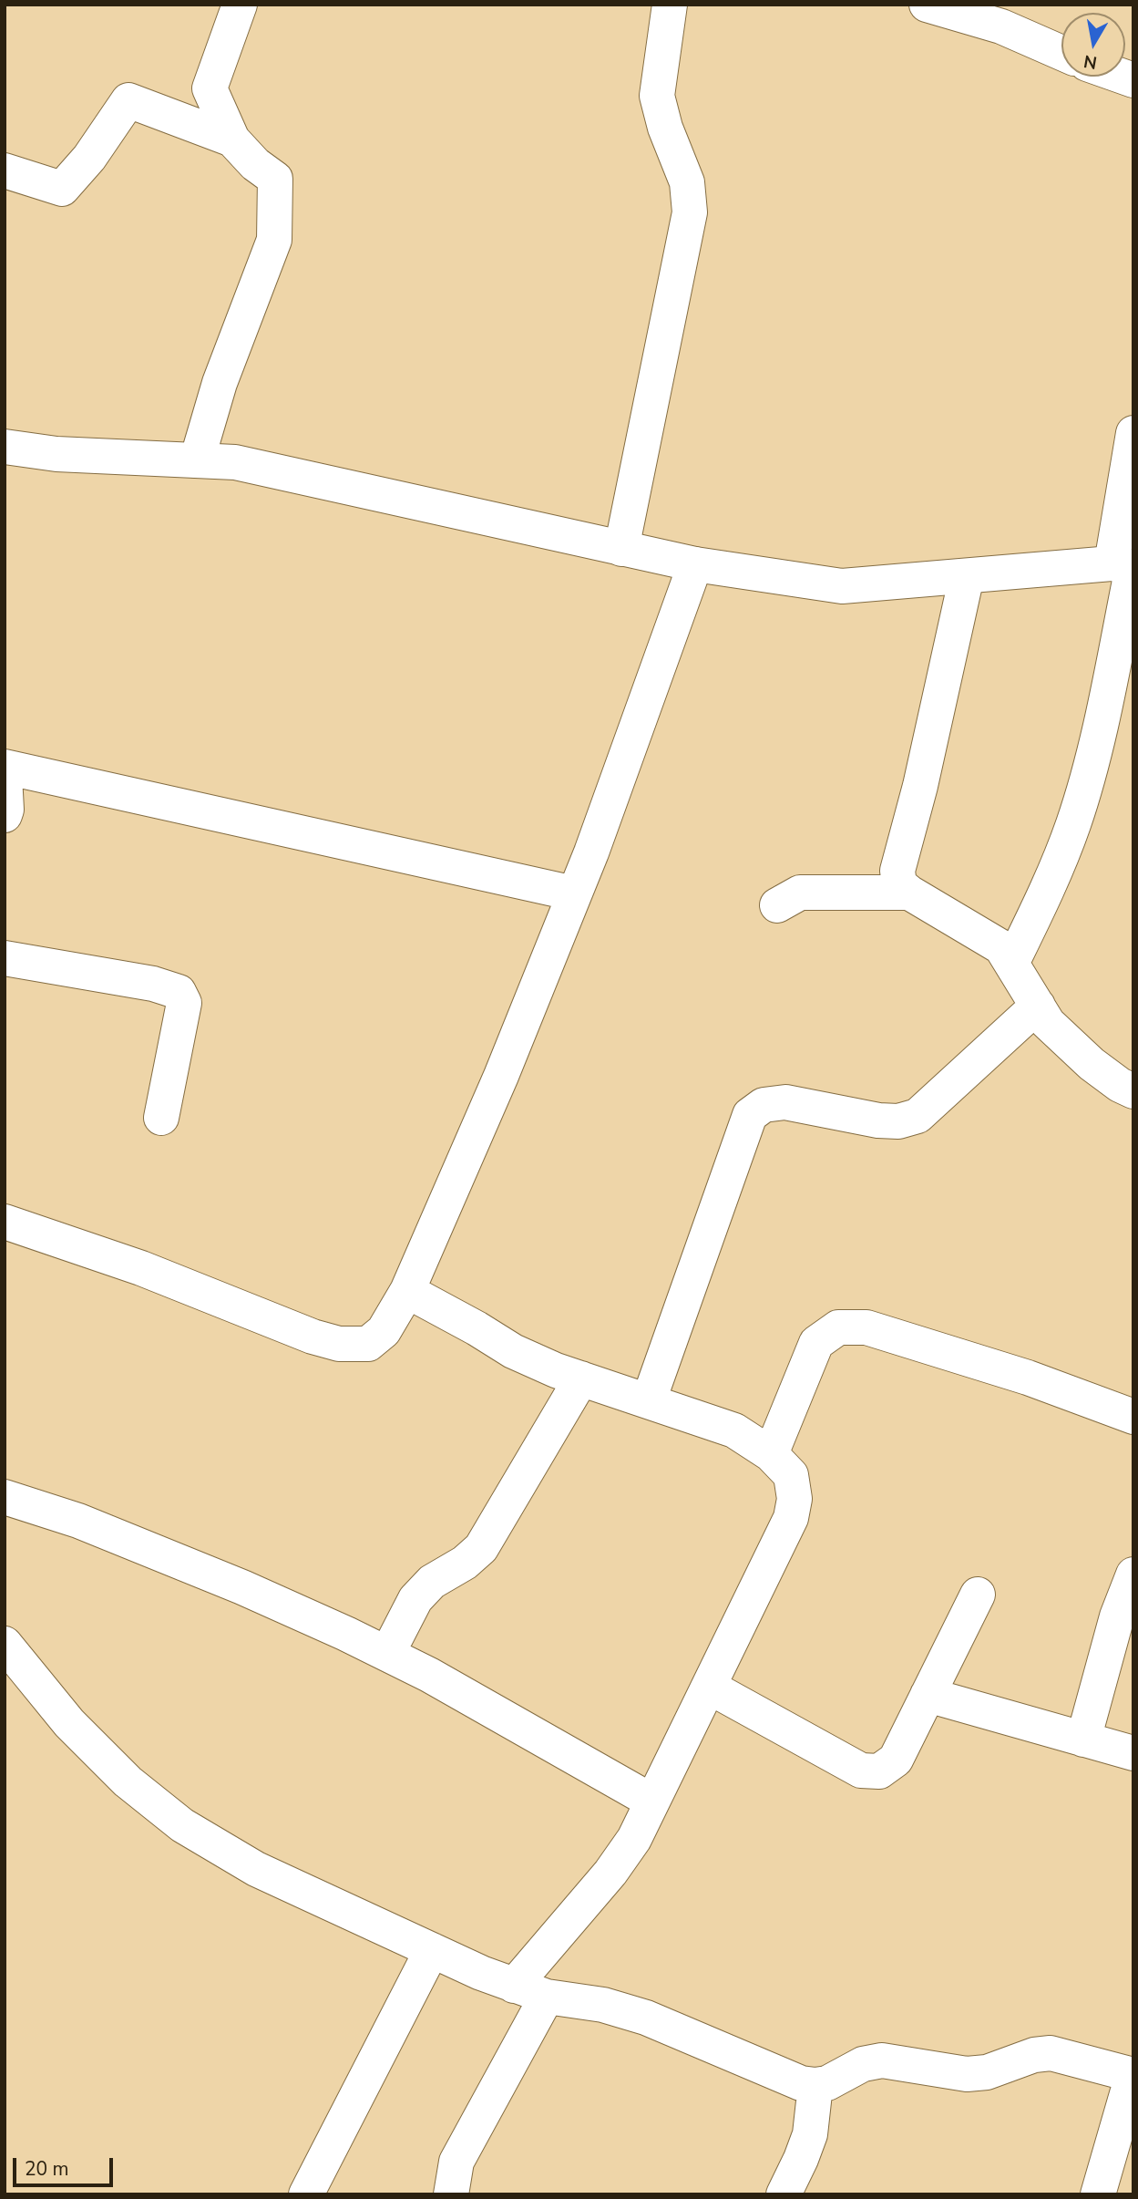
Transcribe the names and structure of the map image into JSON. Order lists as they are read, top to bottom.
{
  "scale_bar": "20 m",
  "north": "bottom"
}
